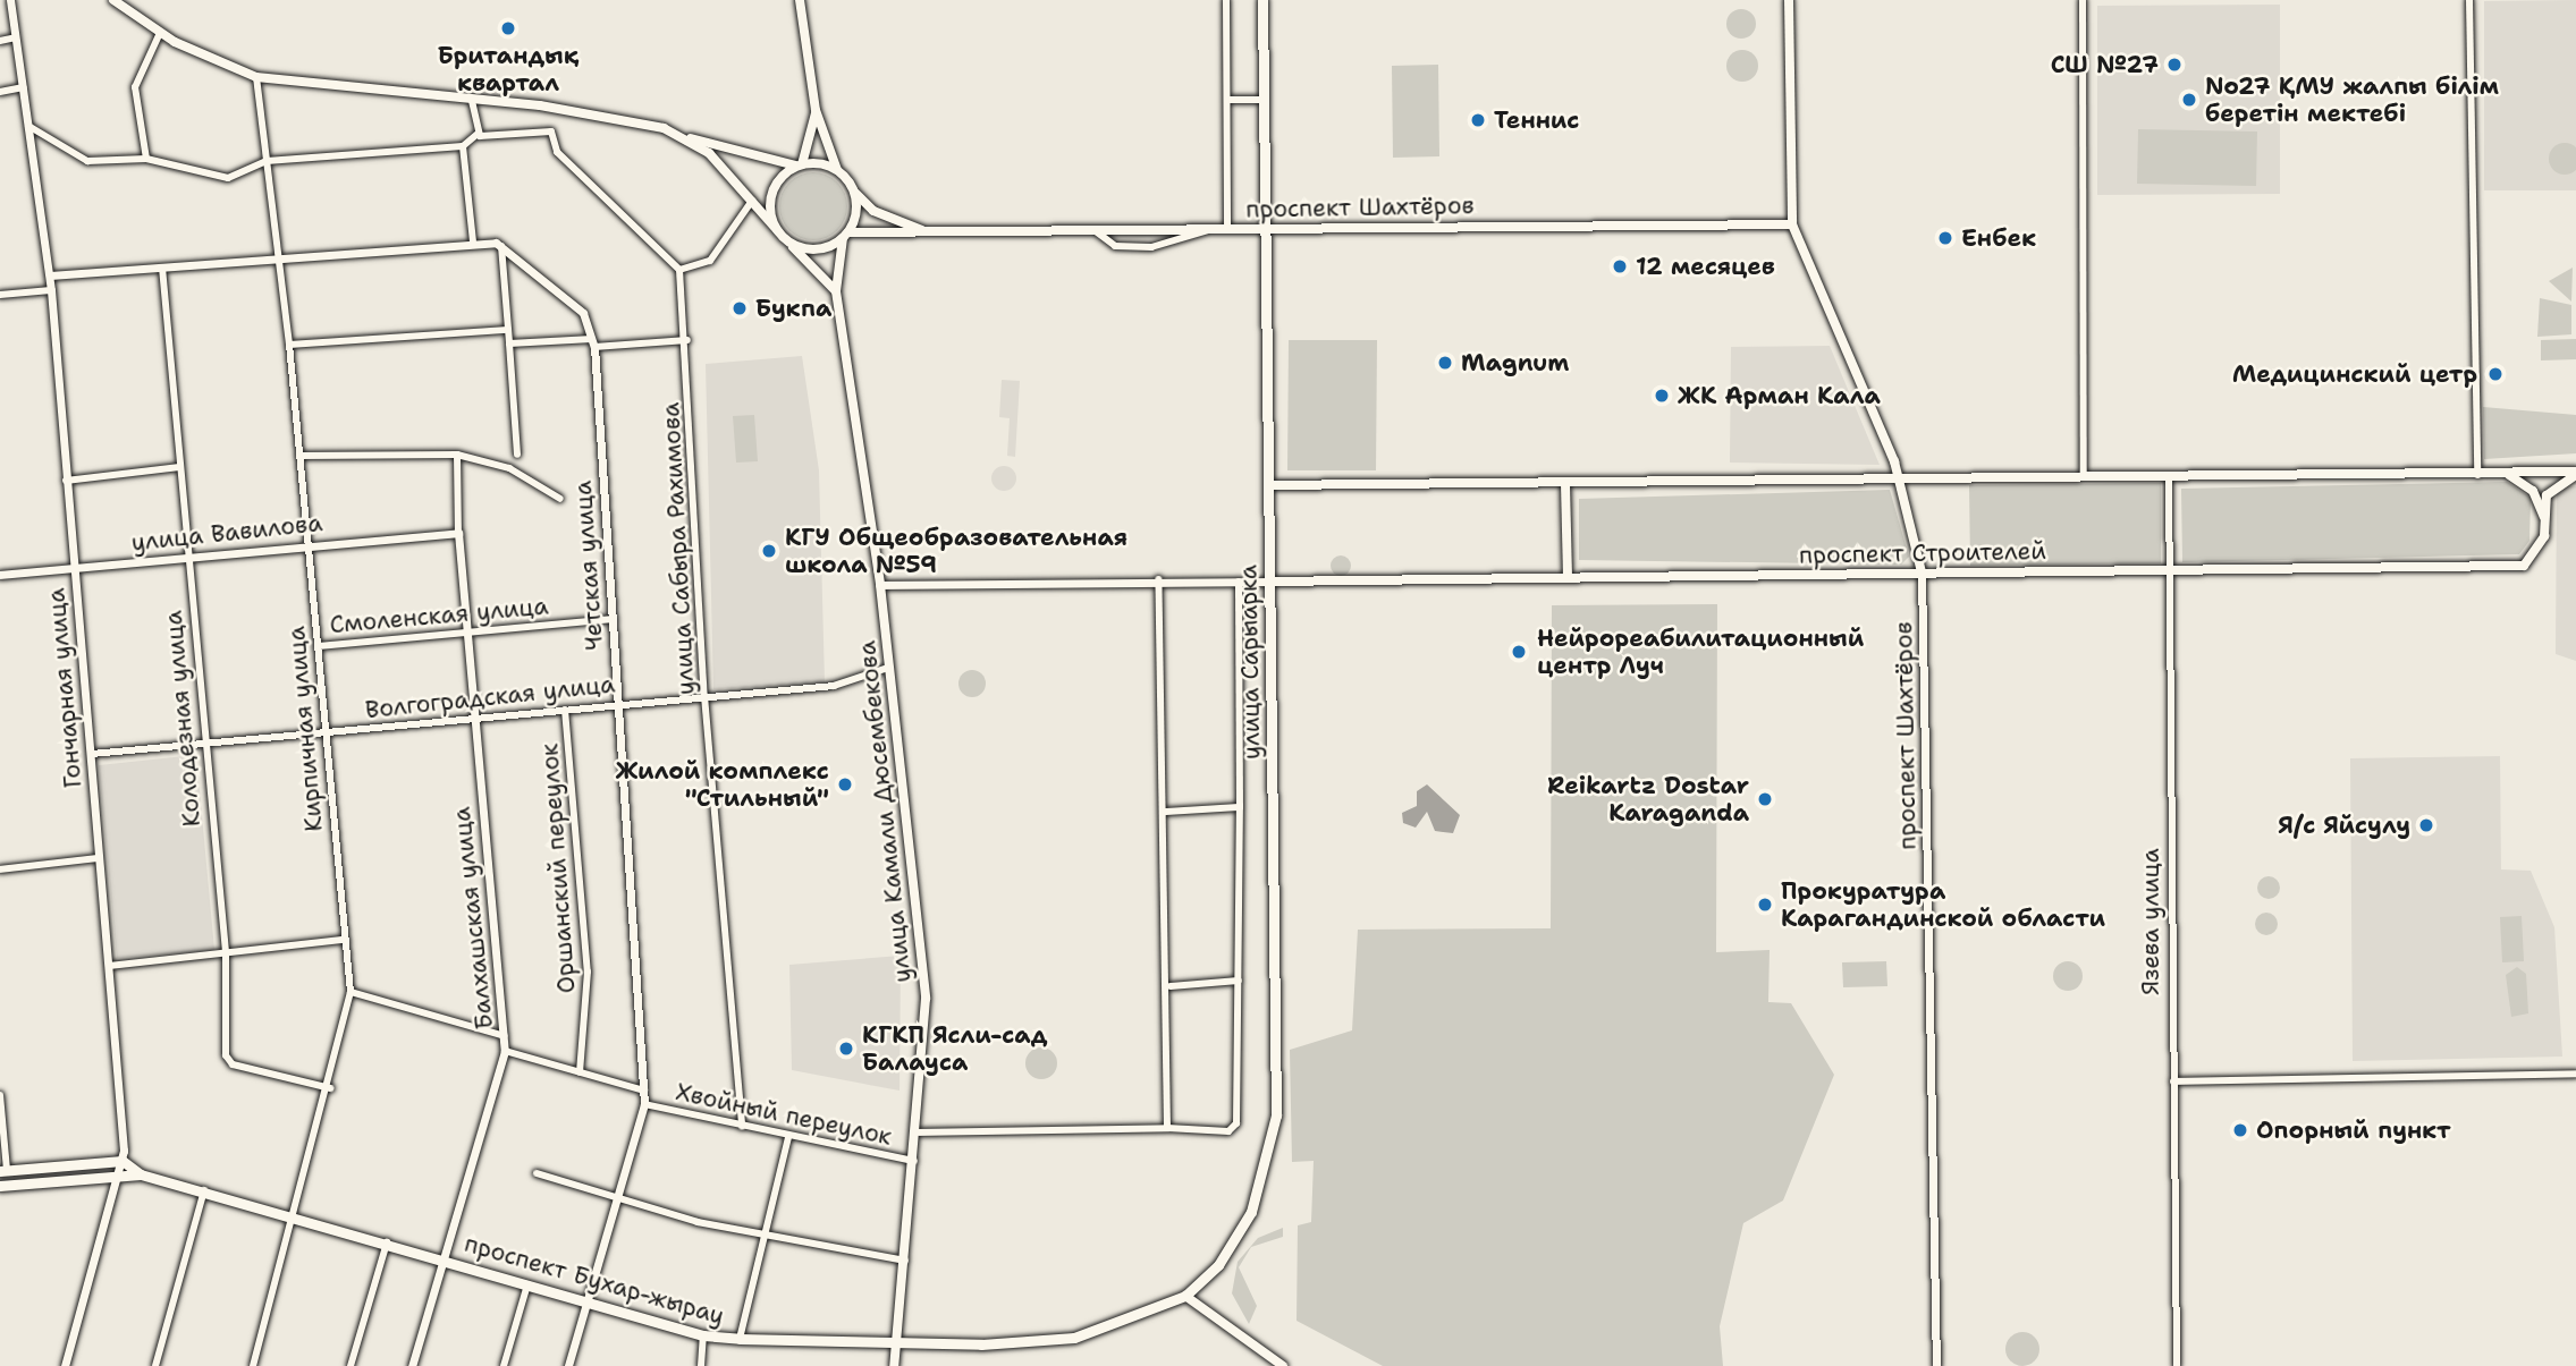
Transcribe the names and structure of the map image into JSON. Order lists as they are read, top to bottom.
{
  "streets": {
    "main road": [
      "проспект Шахтёров",
      "проспект Строителей",
      "улица Сарыарка",
      "улица Камали Дюсембекова",
      "проспект Бухар-жырау"
    ],
    "street": [
      "улица Вавилова",
      "улица Сабыра Рахимова",
      "Четская улица",
      "Смоленская улица",
      "Гончарная улица",
      "Волгоградская улица",
      "Колодезная улица",
      "Кирпичная улица",
      "Оршанский переулок",
      "Балхашская улица",
      "Язева улица",
      "Хвойный переулок"
    ]
  },
  "crossings": [
    ["проспект Шахтёров", "проспект Строителей"],
    ["проспект Шахтёров", "улица Сарыарка"],
    ["проспект Шахтёров", "улица Камали Дюсембекова"],
    ["улица Вавилова", "Гончарная улица"],
    ["улица Вавилова", "Колодезная улица"],
    ["улица Вавилова", "Кирпичная улица"],
    ["улица Вавилова", "Балхашская улица"],
    ["улица Сабыра Рахимова", "Волгоградская улица"],
    ["улица Сабыра Рахимова", "Хвойный переулок"],
    ["проспект Строителей", "улица Сарыарка"],
    ["проспект Строителей", "Язева улица"],
    ["Четская улица", "Смоленская улица"],
    ["Четская улица", "Волгоградская улица"],
    ["Четская улица", "Хвойный переулок"],
    ["Четская улица", "проспект Бухар-жырау"],
    ["Смоленская улица", "Кирпичная улица"],
    ["Смоленская улица", "Балхашская улица"],
    ["улица Сарыарка", "проспект Бухар-жырау"],
    ["Гончарная улица", "Волгоградская улица"],
    ["Гончарная улица", "проспект Бухар-жырау"],
    ["Волгоградская улица", "Колодезная улица"],
    ["Волгоградская улица", "Кирпичная улица"],
    ["Волгоградская улица", "улица Камали Дюсембекова"],
    ["Волгоградская улица", "Оршанский переулок"],
    ["Волгоградская улица", "Балхашская улица"],
    ["Колодезная улица", "Кирпичная улица"],
    ["Кирпичная улица", "проспект Бухар-жырау"],
    ["улица Камали Дюсембекова", "Хвойный переулок"],
    ["улица Камали Дюсембекова", "проспект Бухар-жырау"],
    ["Оршанский переулок", "Хвойный переулок"],
    ["Балхашская улица", "Хвойный переулок"],
    ["Балхашская улица", "проспект Бухар-жырау"]
  ],
  "places": [
    "Британдық квартал",
    "СШ №27",
    "No27 ҚМУ жалпы білім беретін мектебі",
    "Теннис",
    "Енбек",
    "12 месяцев",
    "Букпа",
    "Magnum",
    "Медицинский цетр",
    "ЖК Арман Кала",
    "КГУ Общеобразовательная школа №59",
    "Нейрореабилитационный центр Луч",
    "Жилой комплекс \"Стильный\"",
    "Reikartz Dostar Karaganda",
    "Я/c Яйсулу",
    "Прокуратура Карагандинской области",
    "КГКП Ясли-сад Балауса",
    "Опорный пункт"
  ]
}
